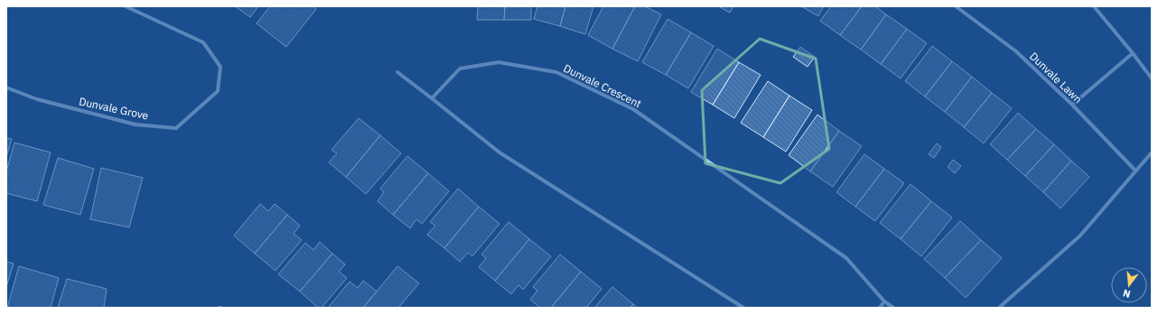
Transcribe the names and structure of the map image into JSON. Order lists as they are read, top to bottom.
{
  "streets": {
    "street": ["Dunvale Lawn", "Dunvale Crescent", "Dunvale Grove"]
  },
  "north": "bottom"
}
